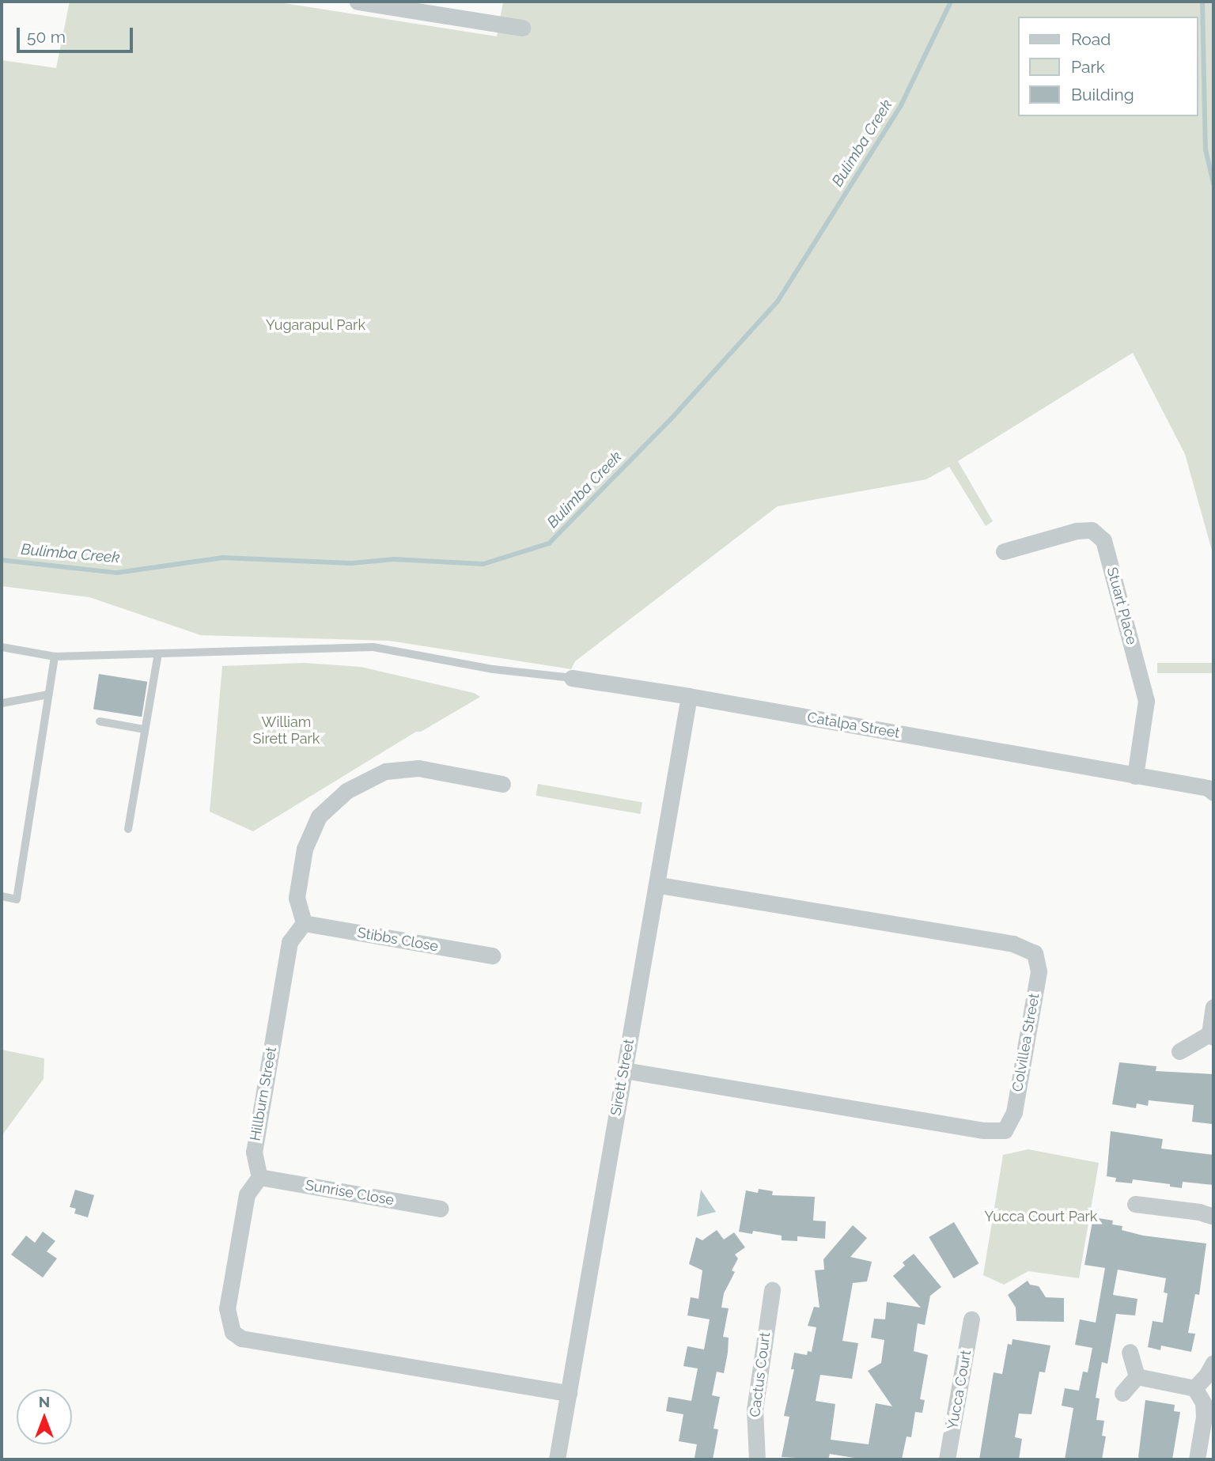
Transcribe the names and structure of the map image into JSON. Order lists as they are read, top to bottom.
{
  "streets": {
    "street": [
      "Stuart Place",
      "Catalpa Street",
      "Stibbs Close",
      "Colvillea Street",
      "Sirett Street",
      "Hillburn Street",
      "Sunrise Close",
      "Cactus Court",
      "Yucca Court"
    ]
  },
  "crossings": [
    ["Stuart Place", "Catalpa Street"],
    ["Catalpa Street", "Sirett Street"],
    ["Stibbs Close", "Hillburn Street"],
    ["Colvillea Street", "Sirett Street"],
    ["Hillburn Street", "Sunrise Close"]
  ],
  "water": ["Bulimba Creek"],
  "parks": ["Yugarapul Park", "William Sirett Park", "Yucca Court Park"],
  "legend": ["Road", "Park", "Building"],
  "scale_bar": "50 m",
  "north": "top"
}
